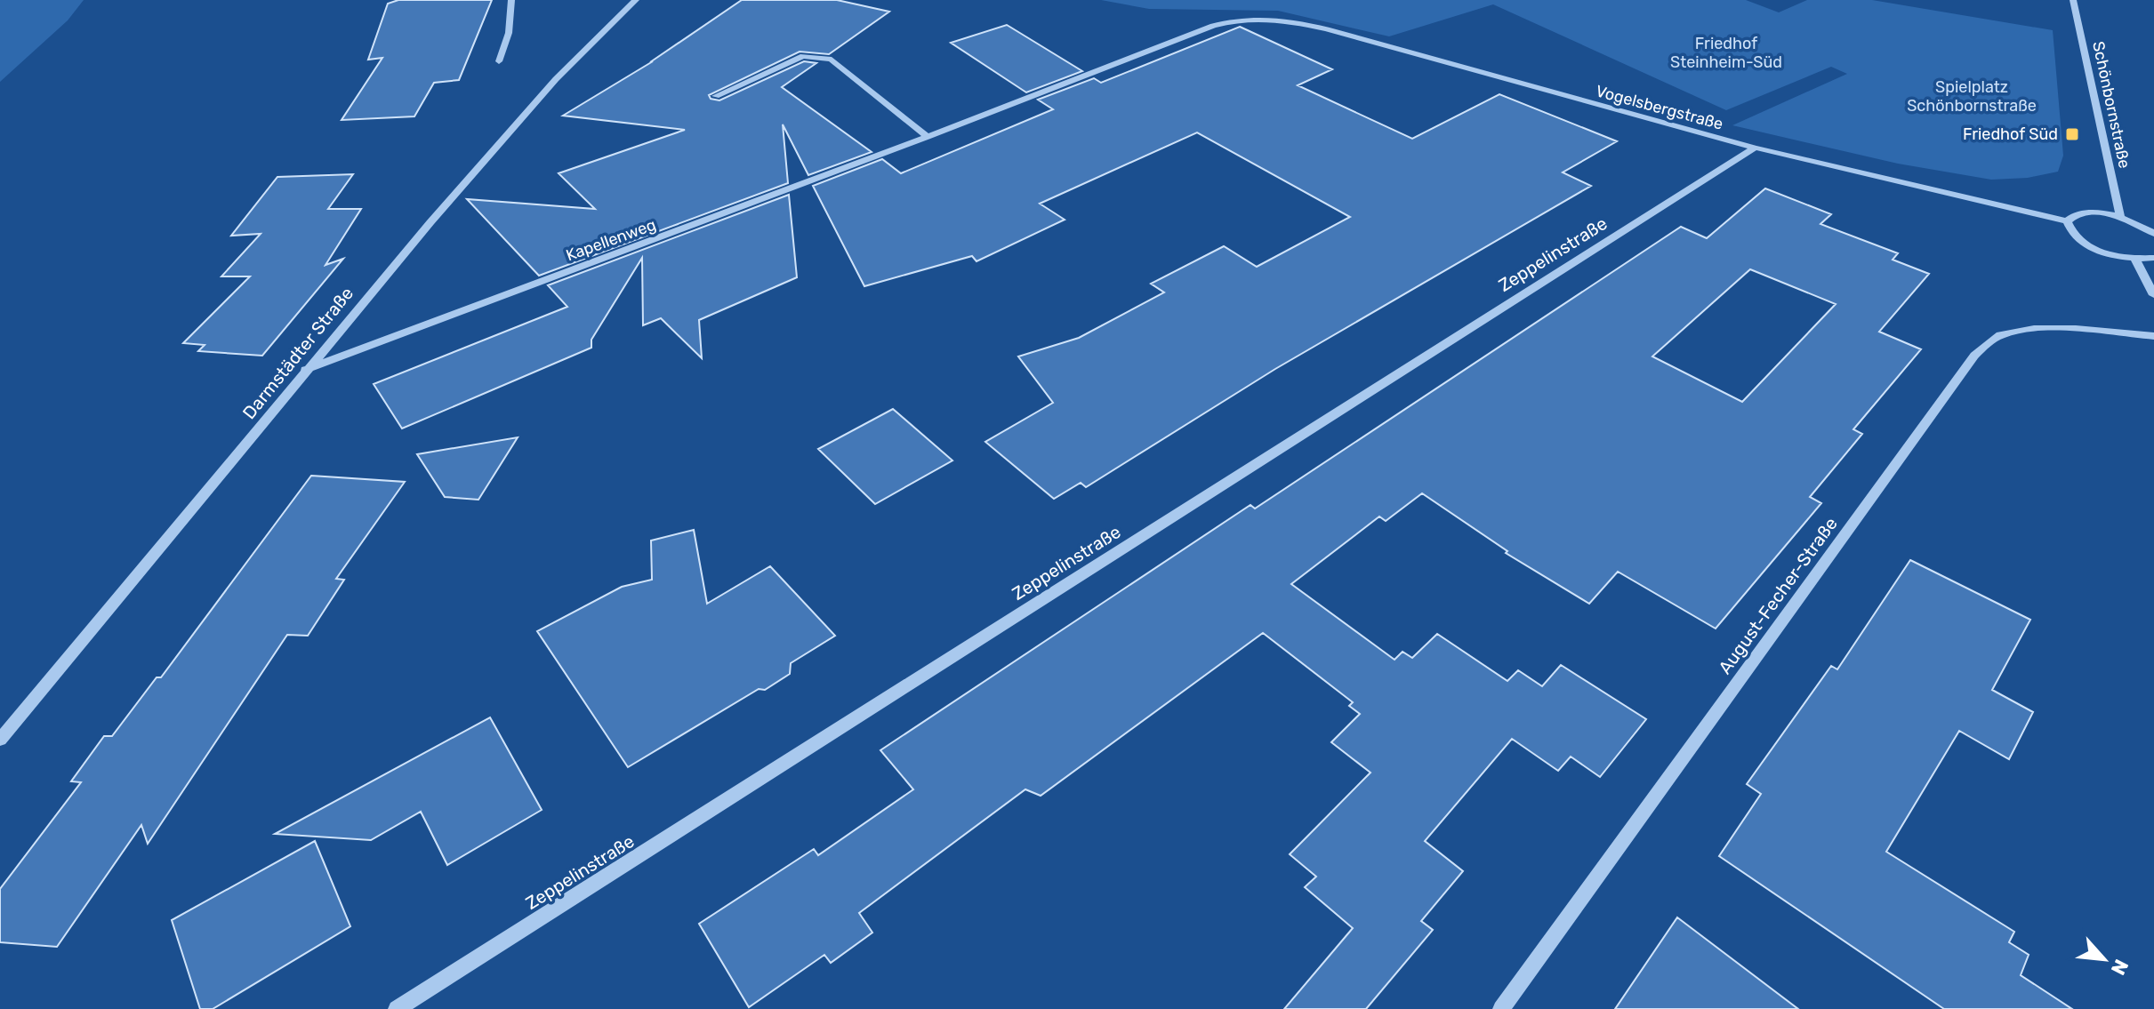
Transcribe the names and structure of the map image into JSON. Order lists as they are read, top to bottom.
{
  "streets": {
    "street": [
      "Schönbornstraße",
      "Vogelsbergstraße",
      "Kapellenweg",
      "Zeppelinstraße",
      "Darmstädter Straße",
      "August-Fecher-Straße"
    ]
  },
  "crossings": [
    ["Vogelsbergstraße", "Kapellenweg"],
    ["Vogelsbergstraße", "Zeppelinstraße"],
    ["Kapellenweg", "Darmstädter Straße"]
  ],
  "parks": ["Friedhof Steinheim-Süd", "Spielplatz Schönbornstraße"],
  "places": {
    "transit": ["Friedhof Süd"]
  },
  "north": "bottom right"
}
